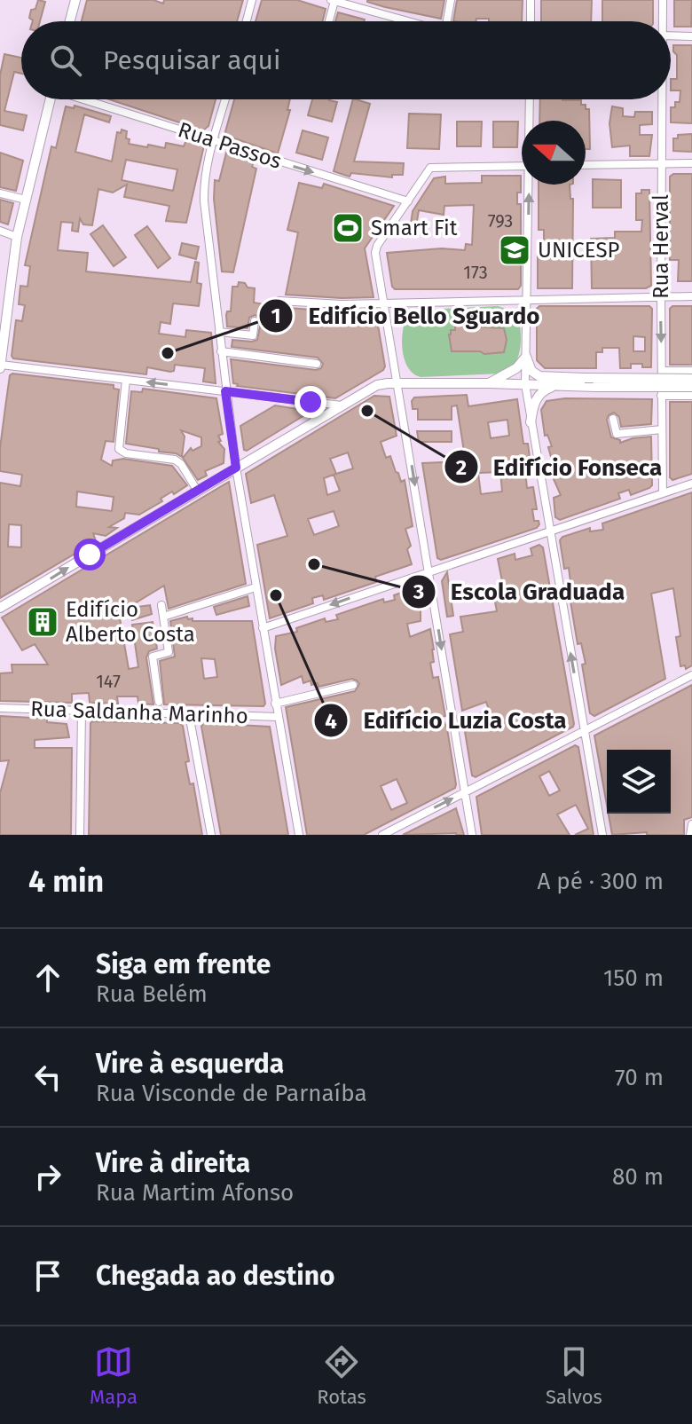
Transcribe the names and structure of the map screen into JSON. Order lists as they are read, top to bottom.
{
  "streets": {
    "street": ["Rua Passos", "Rua Herval", "Rua Saldanha Marinho"]
  },
  "one_way": ["Rua Passos"],
  "places": {
    "sports": ["Smart Fit"],
    "school or university": ["UNICESP"],
    "other": [
      "Edifício Bello Sguardo",
      "Edifício Fonseca",
      "Escola Graduada",
      "Edifício Luzia Costa"
    ],
    "building": ["Edifício Alberto Costa"]
  },
  "house_numbers": ["793", "173", "147"],
  "north": "left",
  "page": {
    "search": "Pesquisar aqui",
    "heading": ["4 min", "A pé · 300 m"],
    "list": [
      ["Siga em frente", "Rua Belém", "150 m"],
      ["Vire à esquerda", "Rua Visconde de Parnaíba", "70 m"],
      ["Vire à direita", "Rua Martim Afonso", "80 m"],
      "Chegada ao destino"
    ],
    "nav": ["Mapa", "Rotas", "Salvos"]
  }
}
